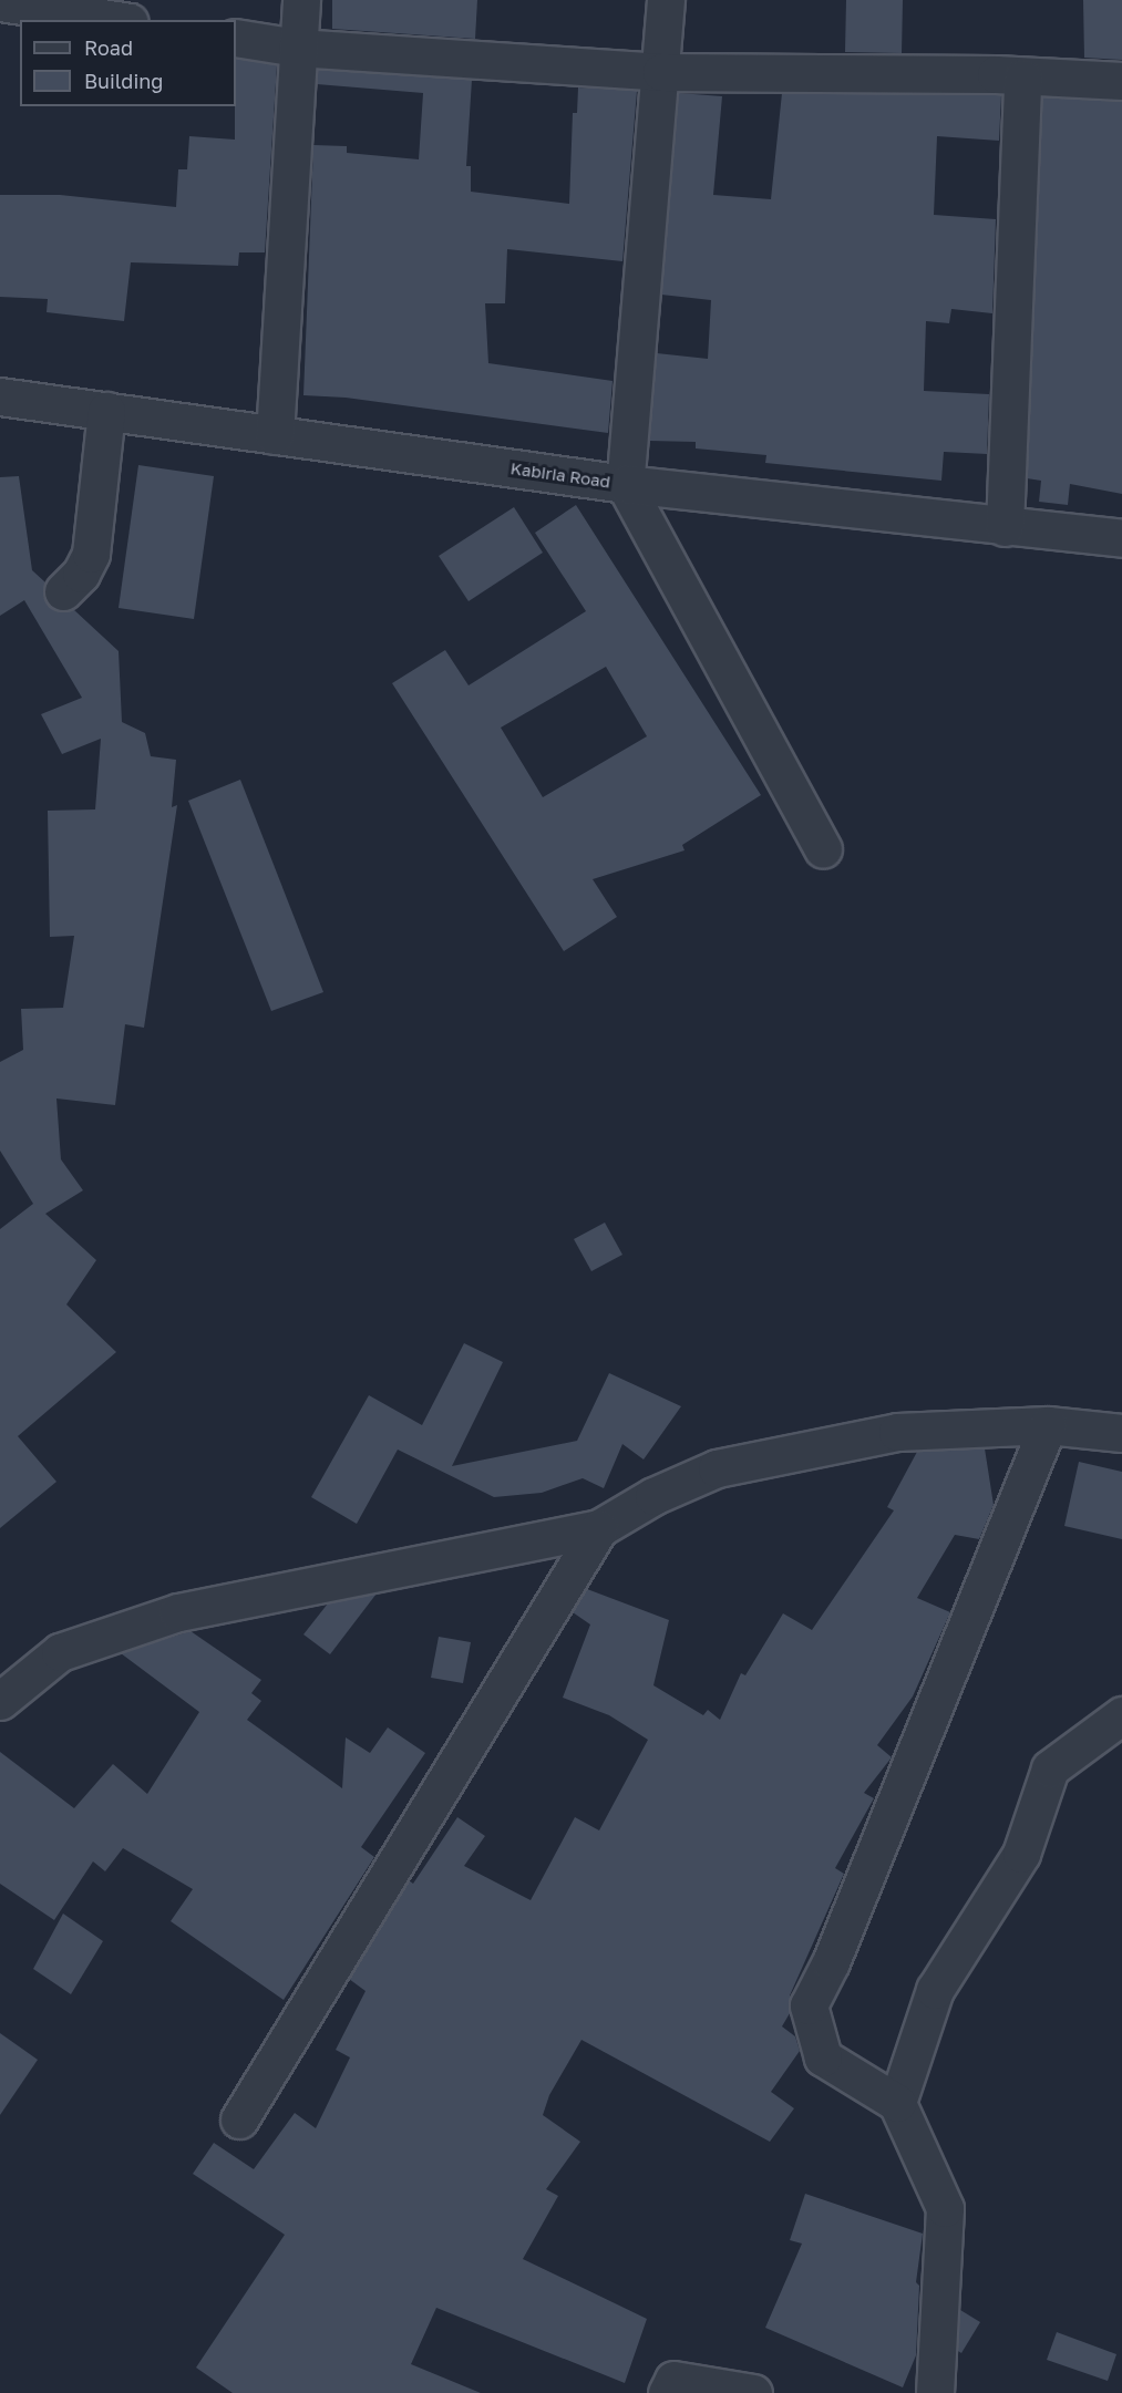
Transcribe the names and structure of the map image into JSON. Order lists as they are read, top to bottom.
{
  "streets": {
    "street": ["Kabiria Road"]
  },
  "legend": ["Road", "Building"]
}
